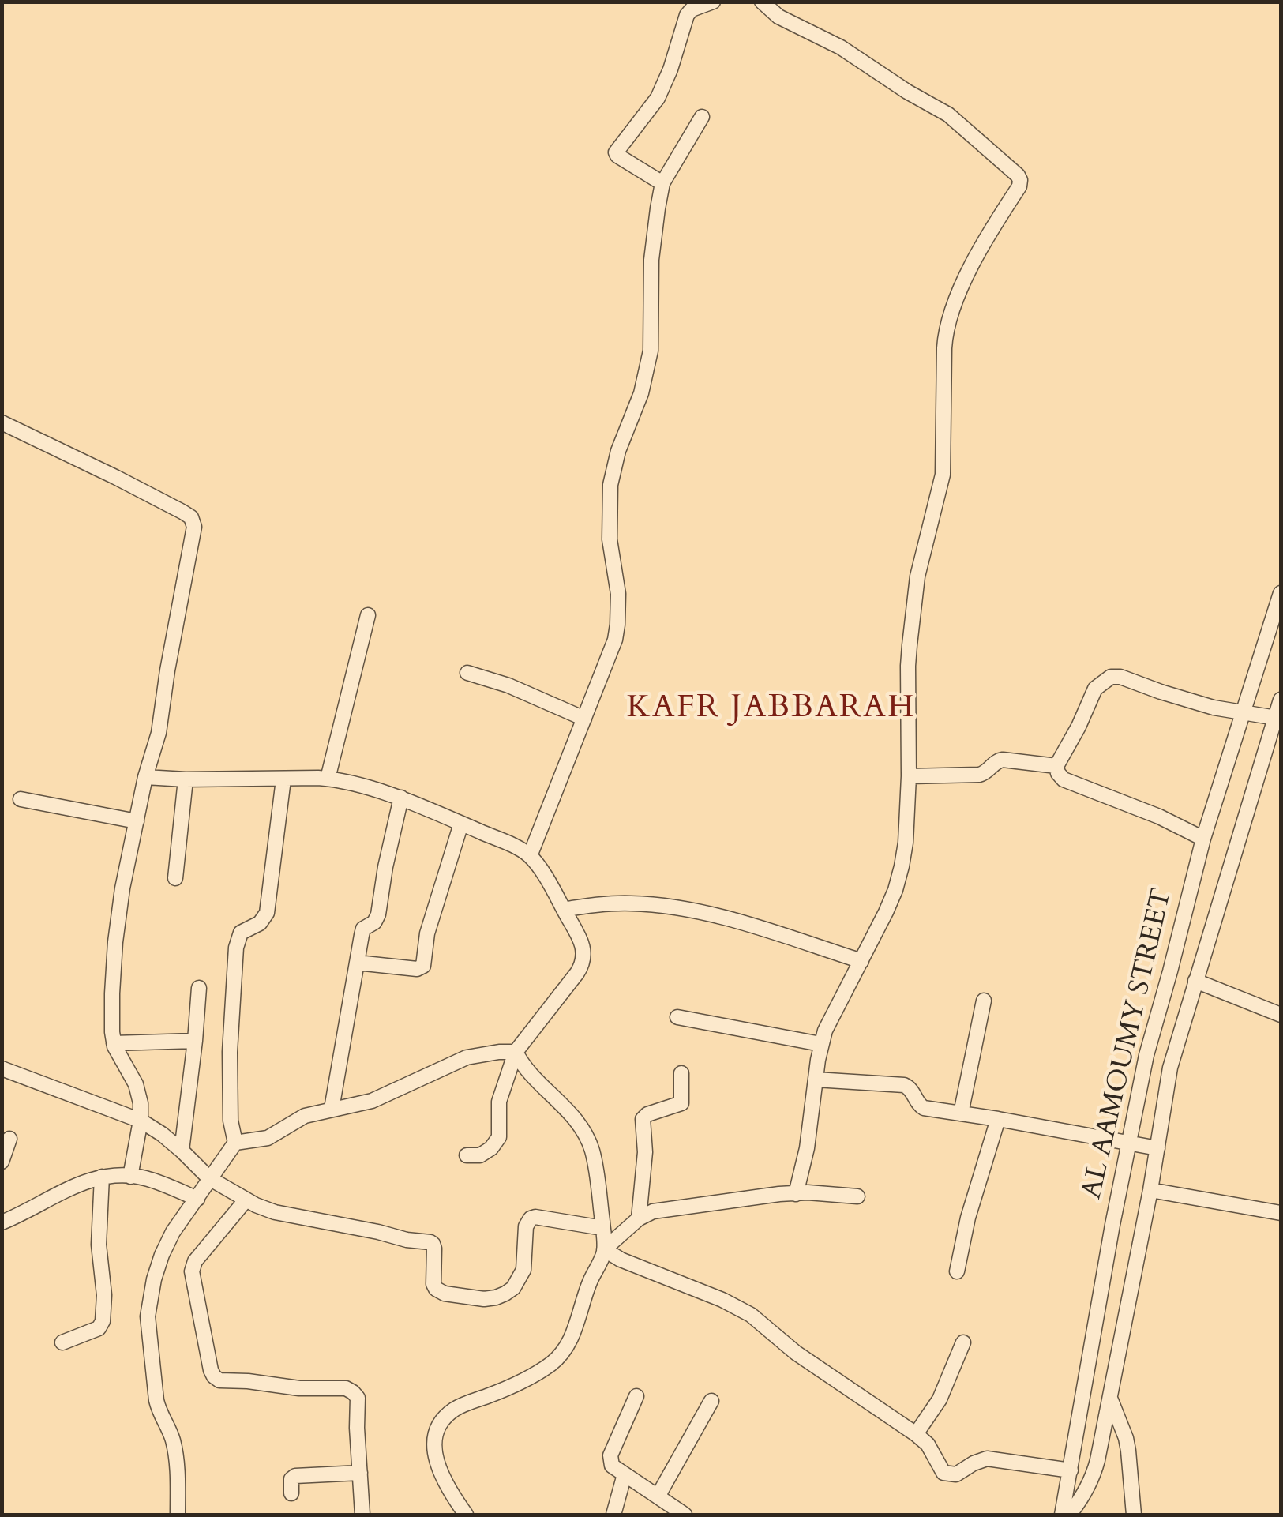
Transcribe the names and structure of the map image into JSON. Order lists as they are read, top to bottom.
{
  "streets": {
    "street": ["AL AAMOUMY STREET"]
  },
  "districts": ["KAFR JABBARAH"]
}
